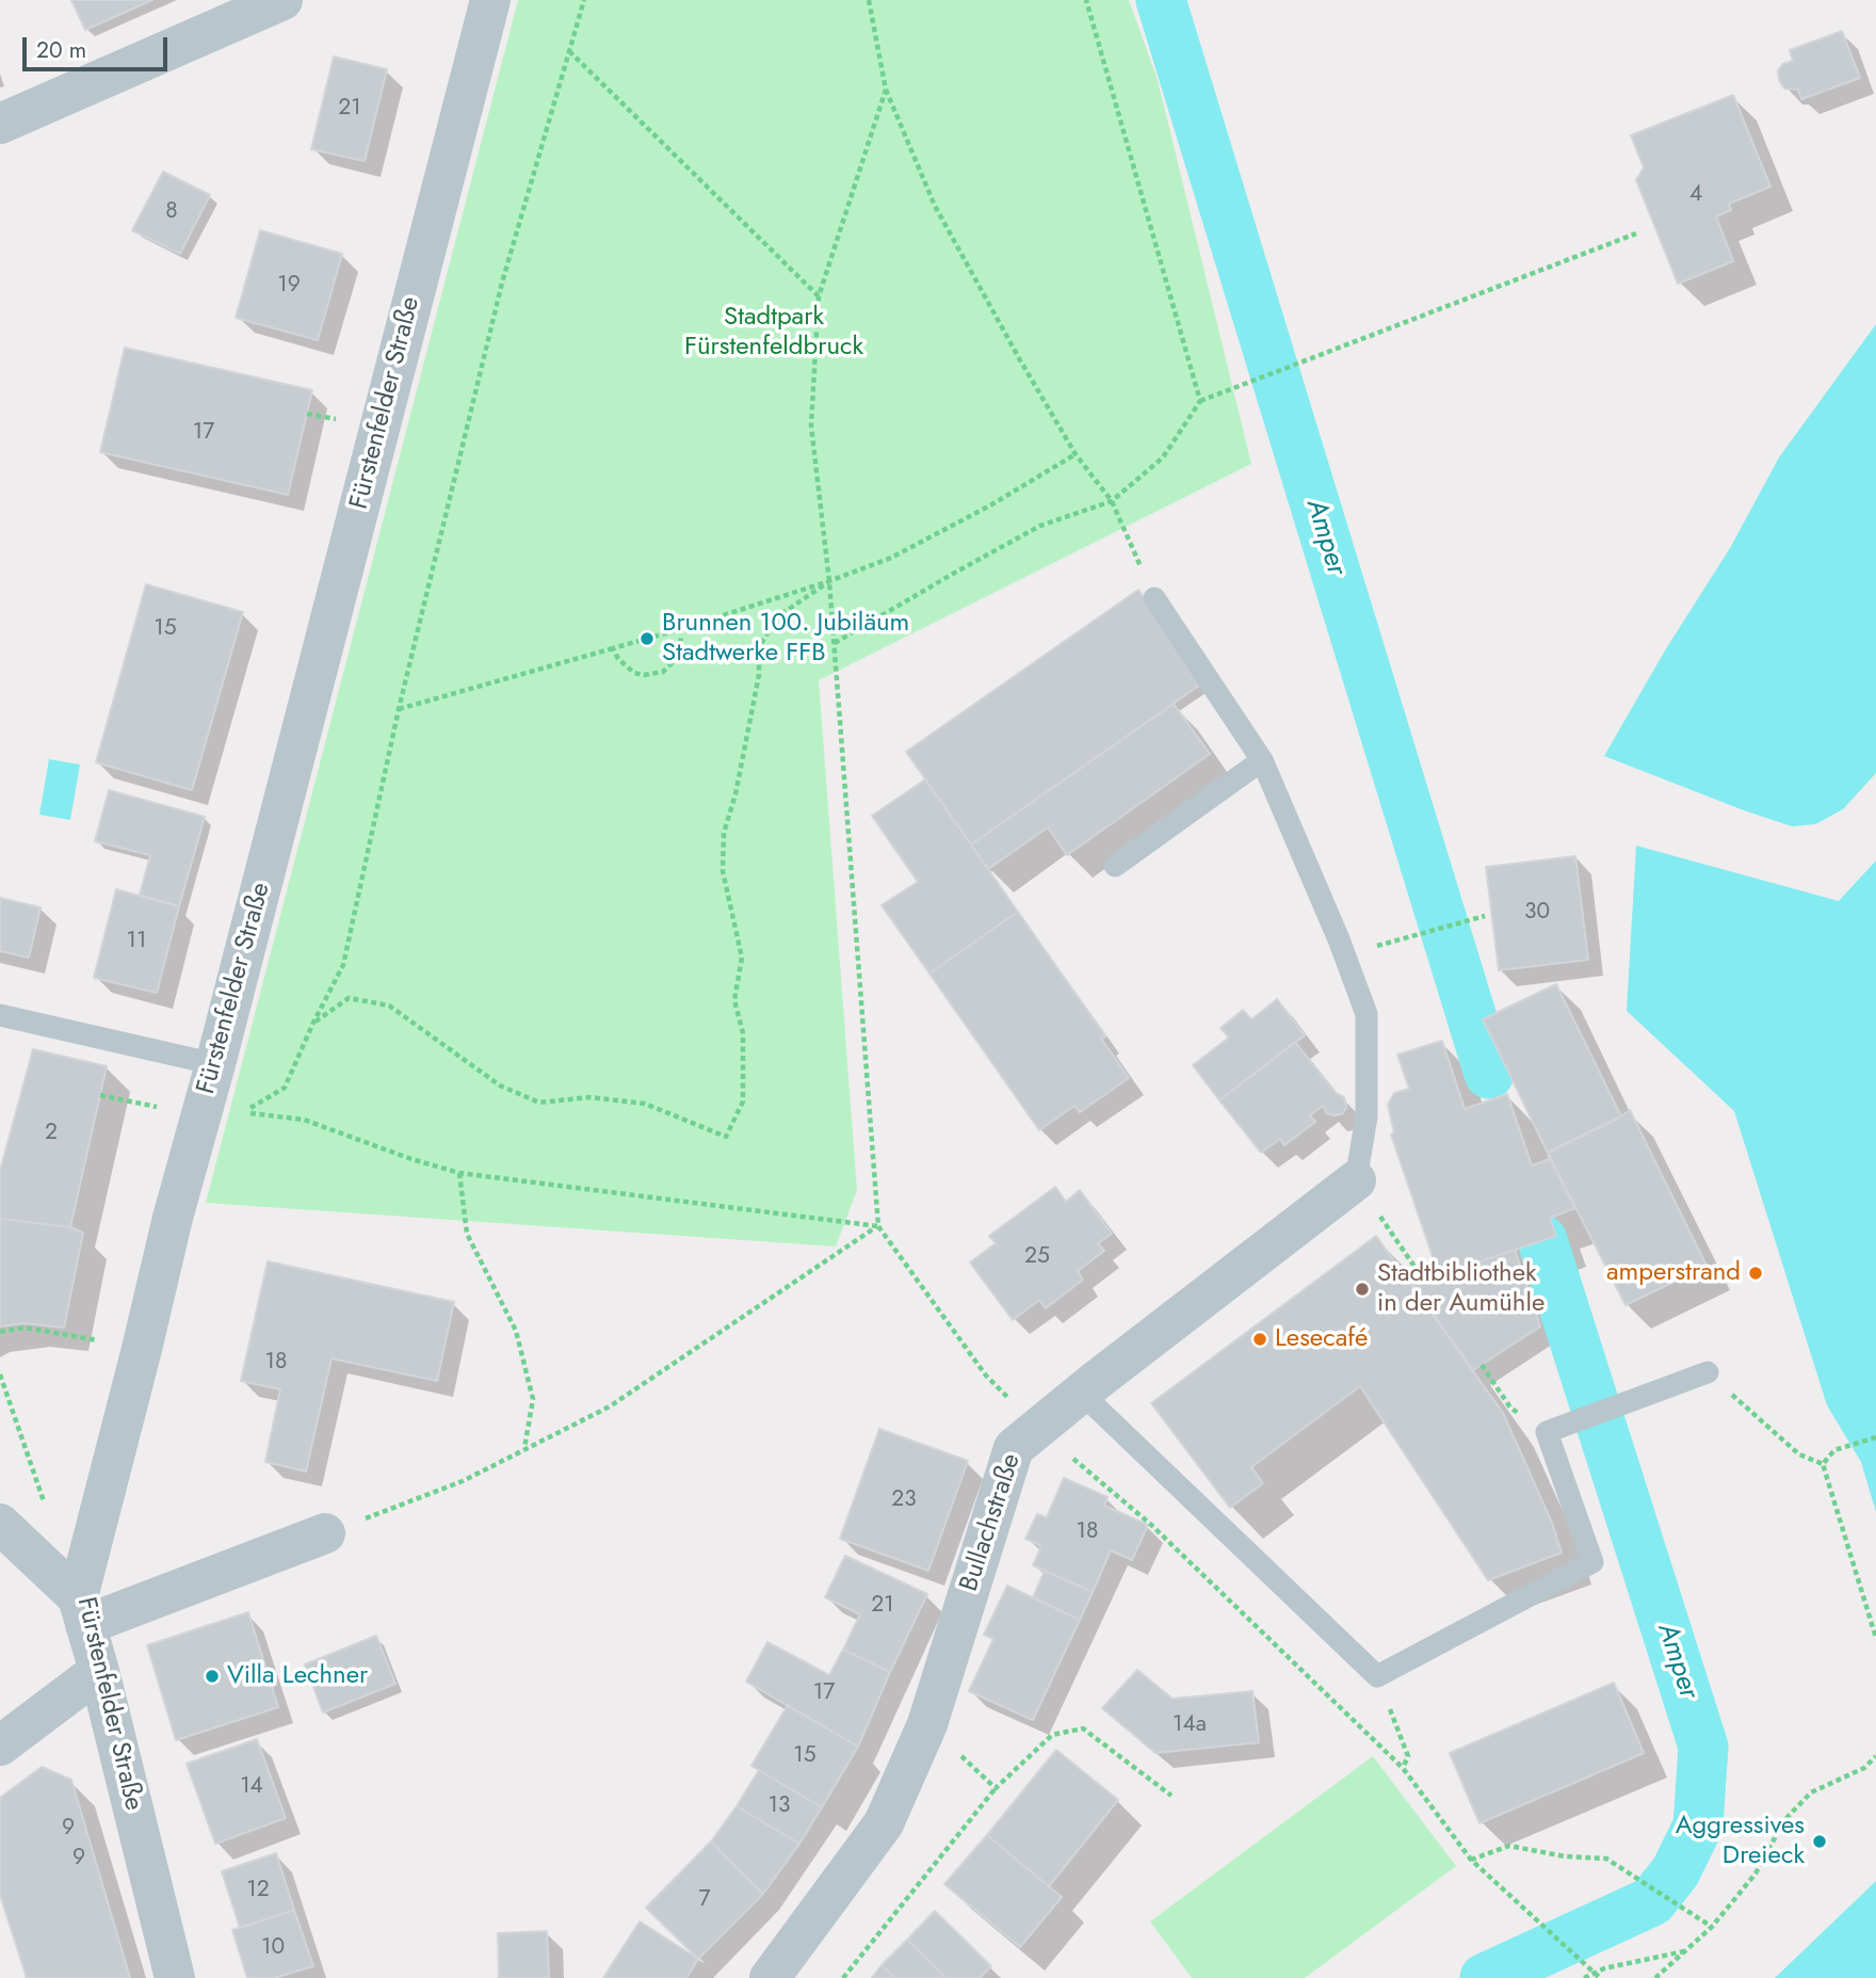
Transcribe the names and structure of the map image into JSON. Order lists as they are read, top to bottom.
{
  "streets": {
    "street": ["Fürstenfelder Straße", "Bullachstraße"]
  },
  "water": ["Amper"],
  "parks": ["Stadtpark Fürstenfeldbruck"],
  "places": [
    "Brunnen 100. Jubiläum Stadtwerke FFB",
    "amperstrand",
    "Stadtbibliothek in der Aumühle",
    "Lesecafé",
    "Villa Lechner",
    "Aggressives Dreieck"
  ],
  "house_numbers": [
    "21",
    "4",
    "8",
    "19",
    "17",
    "15",
    "30",
    "11",
    "2",
    "25",
    "18",
    "23",
    "18",
    "21",
    "17",
    "14a",
    "15",
    "14",
    "13",
    "9",
    "9",
    "12",
    "7",
    "10"
  ],
  "scale_bar": "20 m"
}
